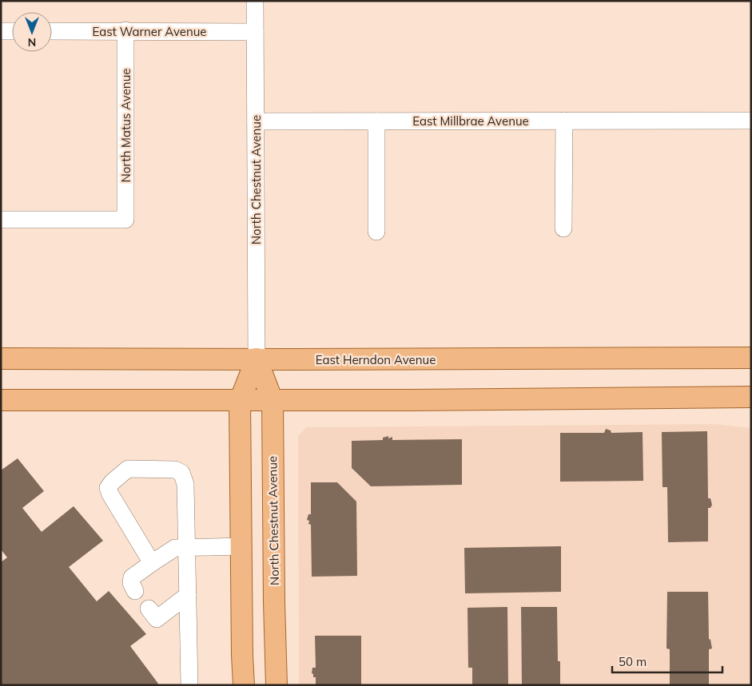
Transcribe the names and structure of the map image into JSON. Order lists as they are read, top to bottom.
{
  "streets": {
    "main road": ["North Chestnut Avenue", "East Herndon Avenue"],
    "street": ["East Warner Avenue", "East Millbrae Avenue", "North Matus Avenue"]
  },
  "crossings": [
    ["East Warner Avenue", "North Matus Avenue"],
    ["East Warner Avenue", "North Chestnut Avenue"],
    ["East Millbrae Avenue", "North Chestnut Avenue"],
    ["North Chestnut Avenue", "East Herndon Avenue"]
  ],
  "scale_bar": "50 m",
  "north": "bottom"
}
